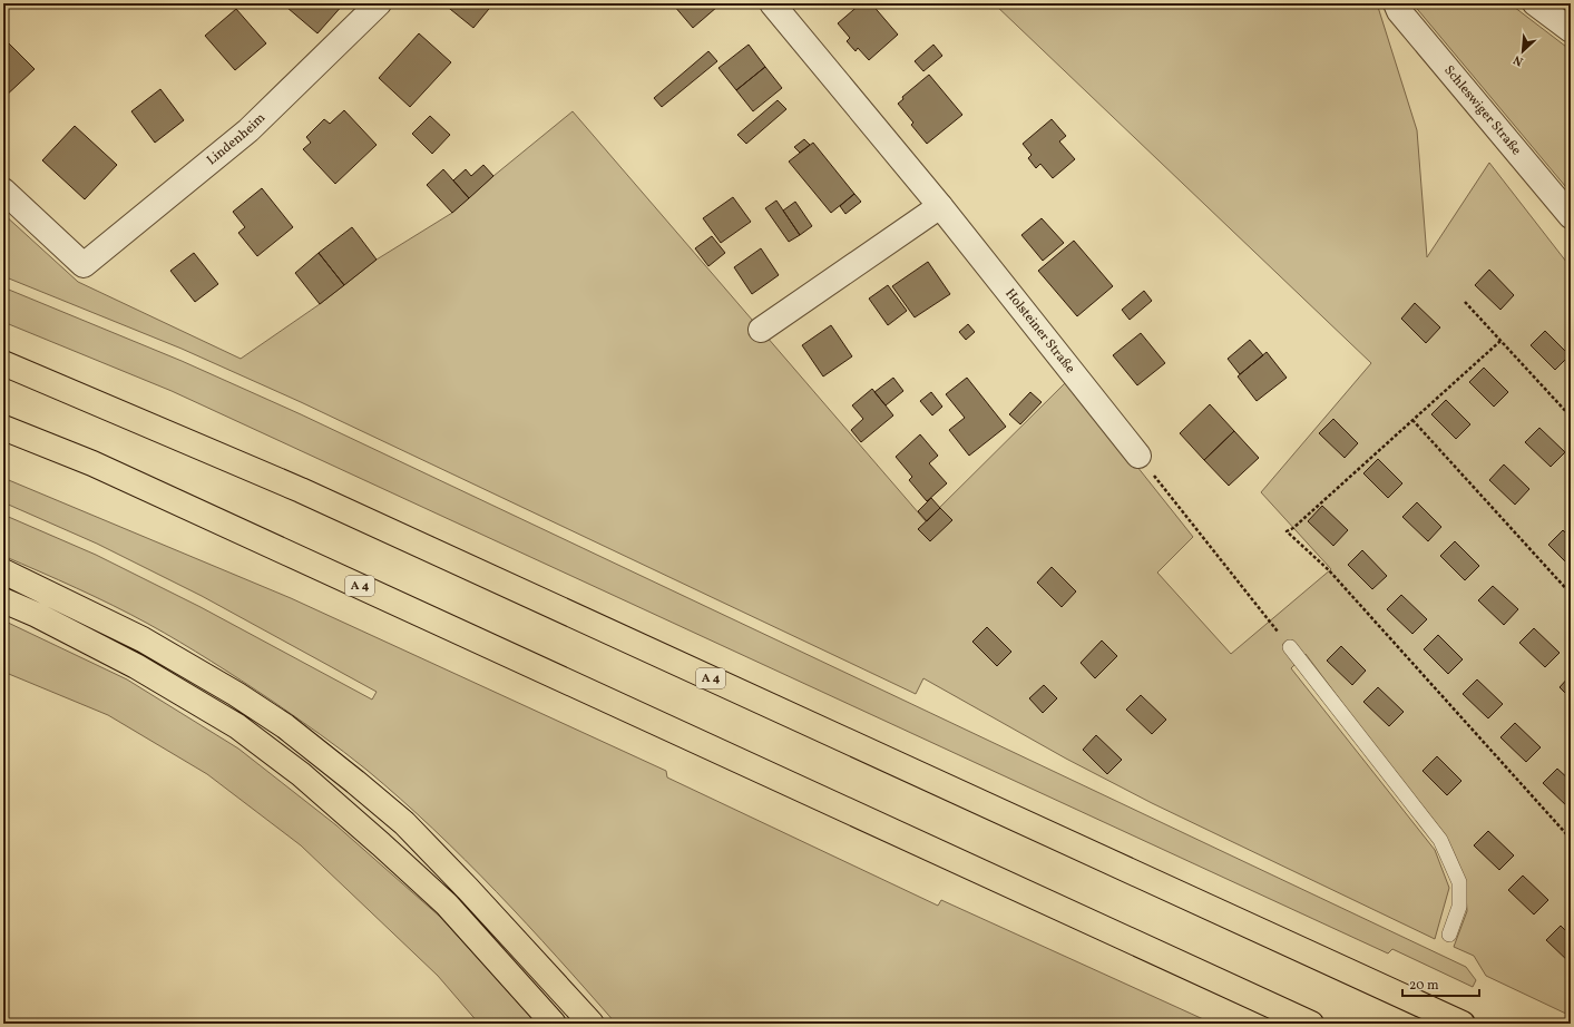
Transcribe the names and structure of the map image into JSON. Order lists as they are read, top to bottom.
{
  "streets": {
    "highway": ["A 4"],
    "street": ["Schleswiger Straße", "Lindenheim", "Holsteiner Straße"]
  },
  "scale_bar": "20 m",
  "north": "bottom left"
}
